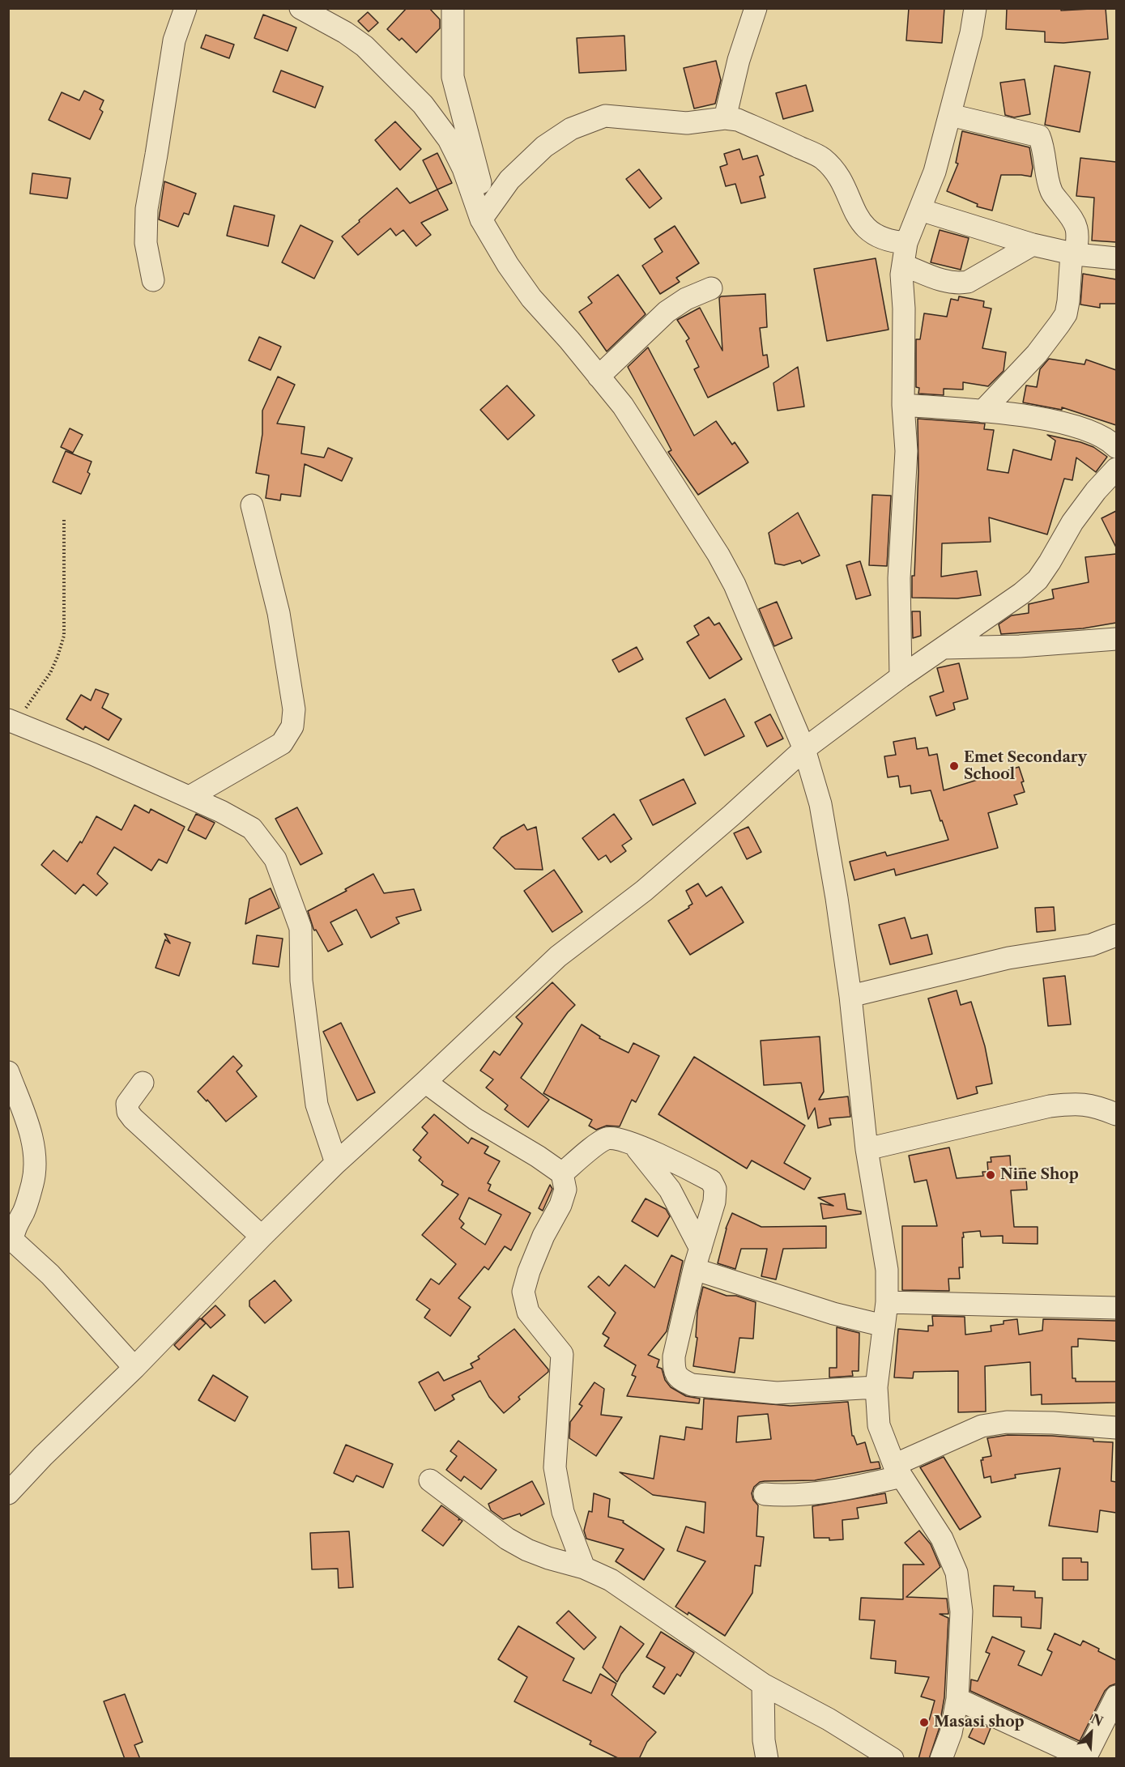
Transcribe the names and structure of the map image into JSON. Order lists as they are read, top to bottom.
{
  "places": ["Emet Secondary School", "Nine Shop", "Masasi shop"],
  "north": "top right"
}
